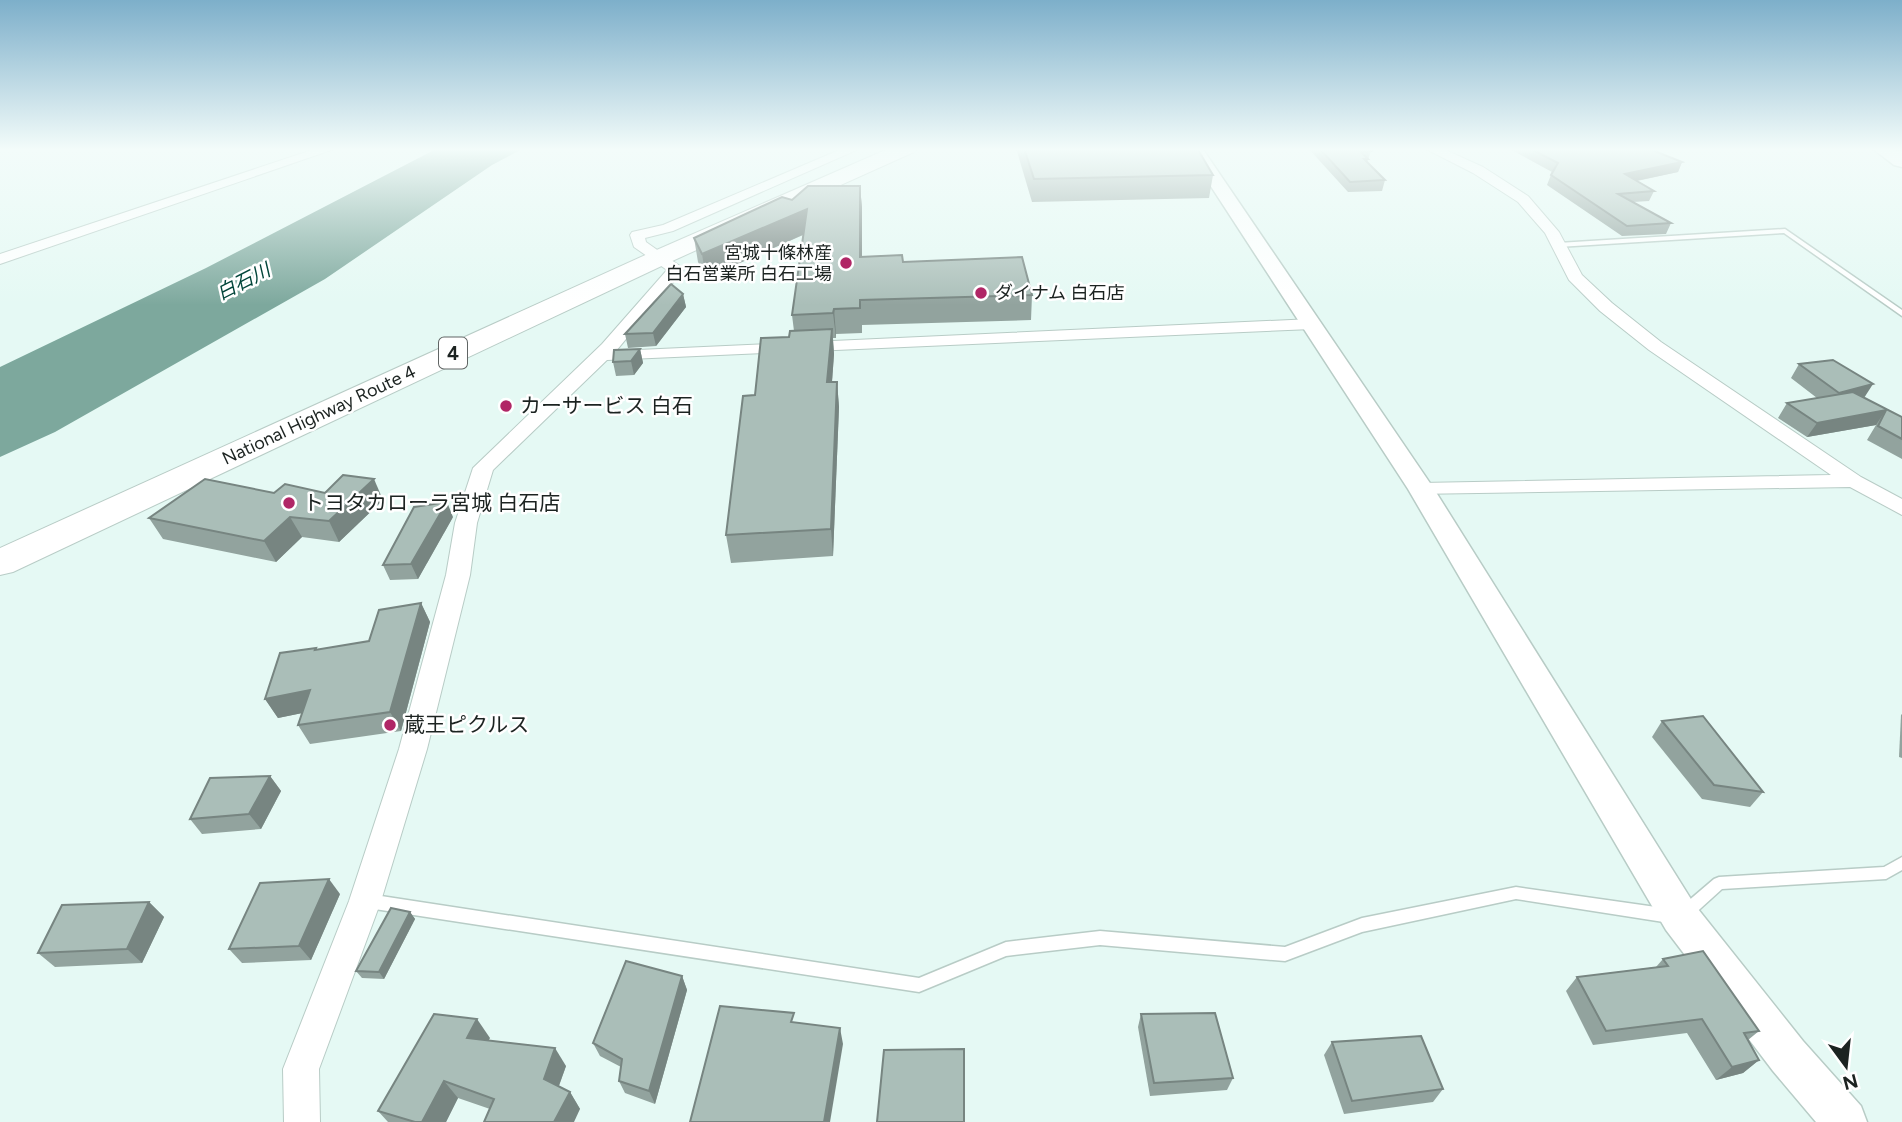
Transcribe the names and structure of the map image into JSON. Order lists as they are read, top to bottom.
{
  "streets": {
    "highway": ["4", "National Highway Route 4"]
  },
  "water": ["白石川"],
  "places": [
    "宮城十條林産 白石営業所 白石工場",
    "ダイナム 白石店",
    "カーサービス 白石",
    "トヨタカローラ宮城 白石店",
    "蔵王ピクルス"
  ],
  "north": "bottom"
}
